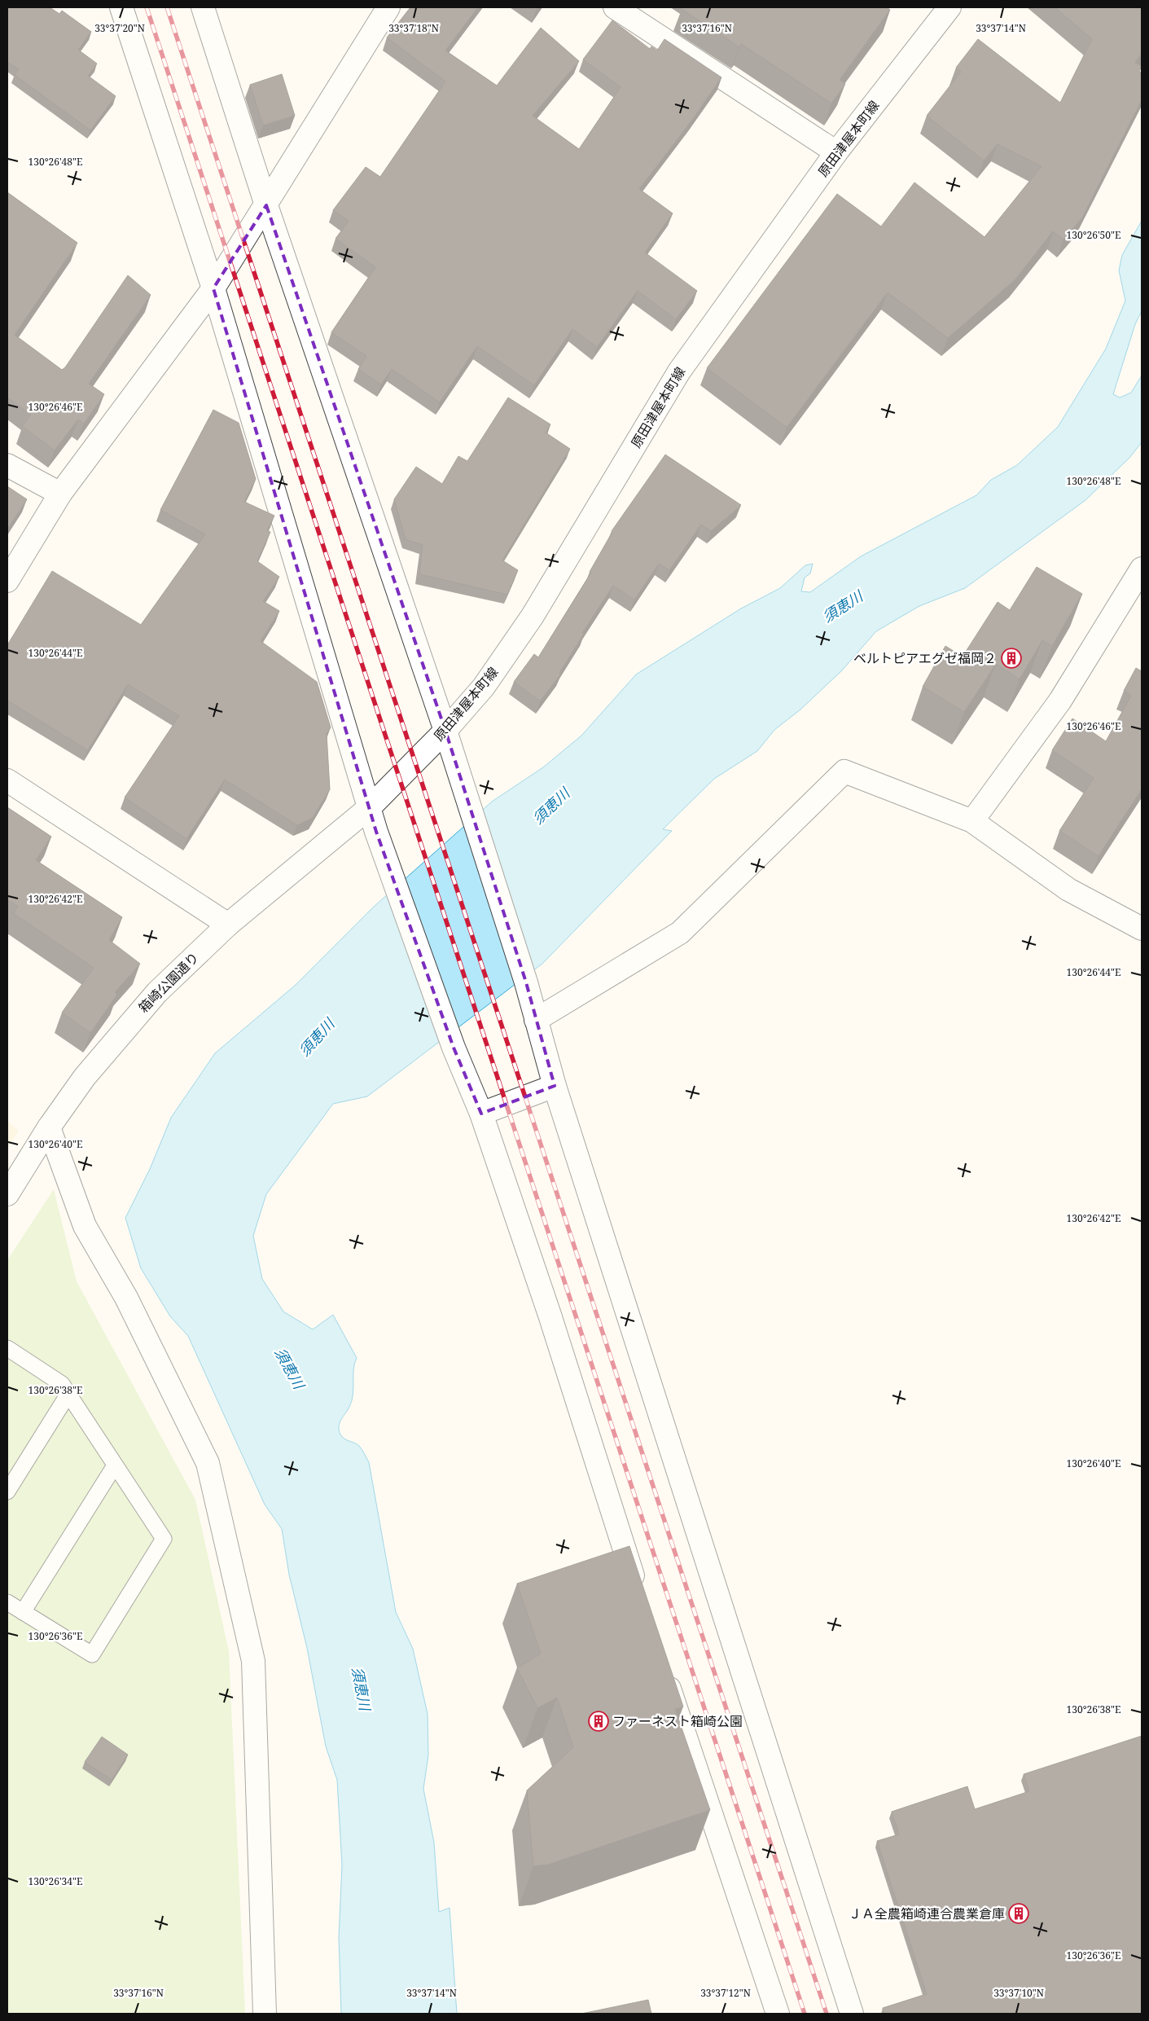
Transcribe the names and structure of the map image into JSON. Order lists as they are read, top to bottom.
{
  "streets": {
    "street": ["原田津屋本町線", "箱崎公園通り"]
  },
  "crossings": [
    ["原田津屋本町線", "箱崎公園通り"]
  ],
  "water": ["須恵川"],
  "places": {
    "building": ["ベルトピアエグゼ福岡２", "ファーネスト箱崎公園", "ＪＡ全農箱崎連合農業倉庫"]
  },
  "coordinates": [
    "33°37'20\"N",
    "33°37'18\"N",
    "33°37'16\"N",
    "33°37'14\"N",
    "130°26'48\"E",
    "130°26'50\"E",
    "130°26'46\"E",
    "130°26'44\"E",
    "130°26'42\"E",
    "130°26'40\"E",
    "130°26'38\"E",
    "130°26'36\"E",
    "130°26'34\"E",
    "33°37'12\"N",
    "33°37'10\"N"
  ]
}
